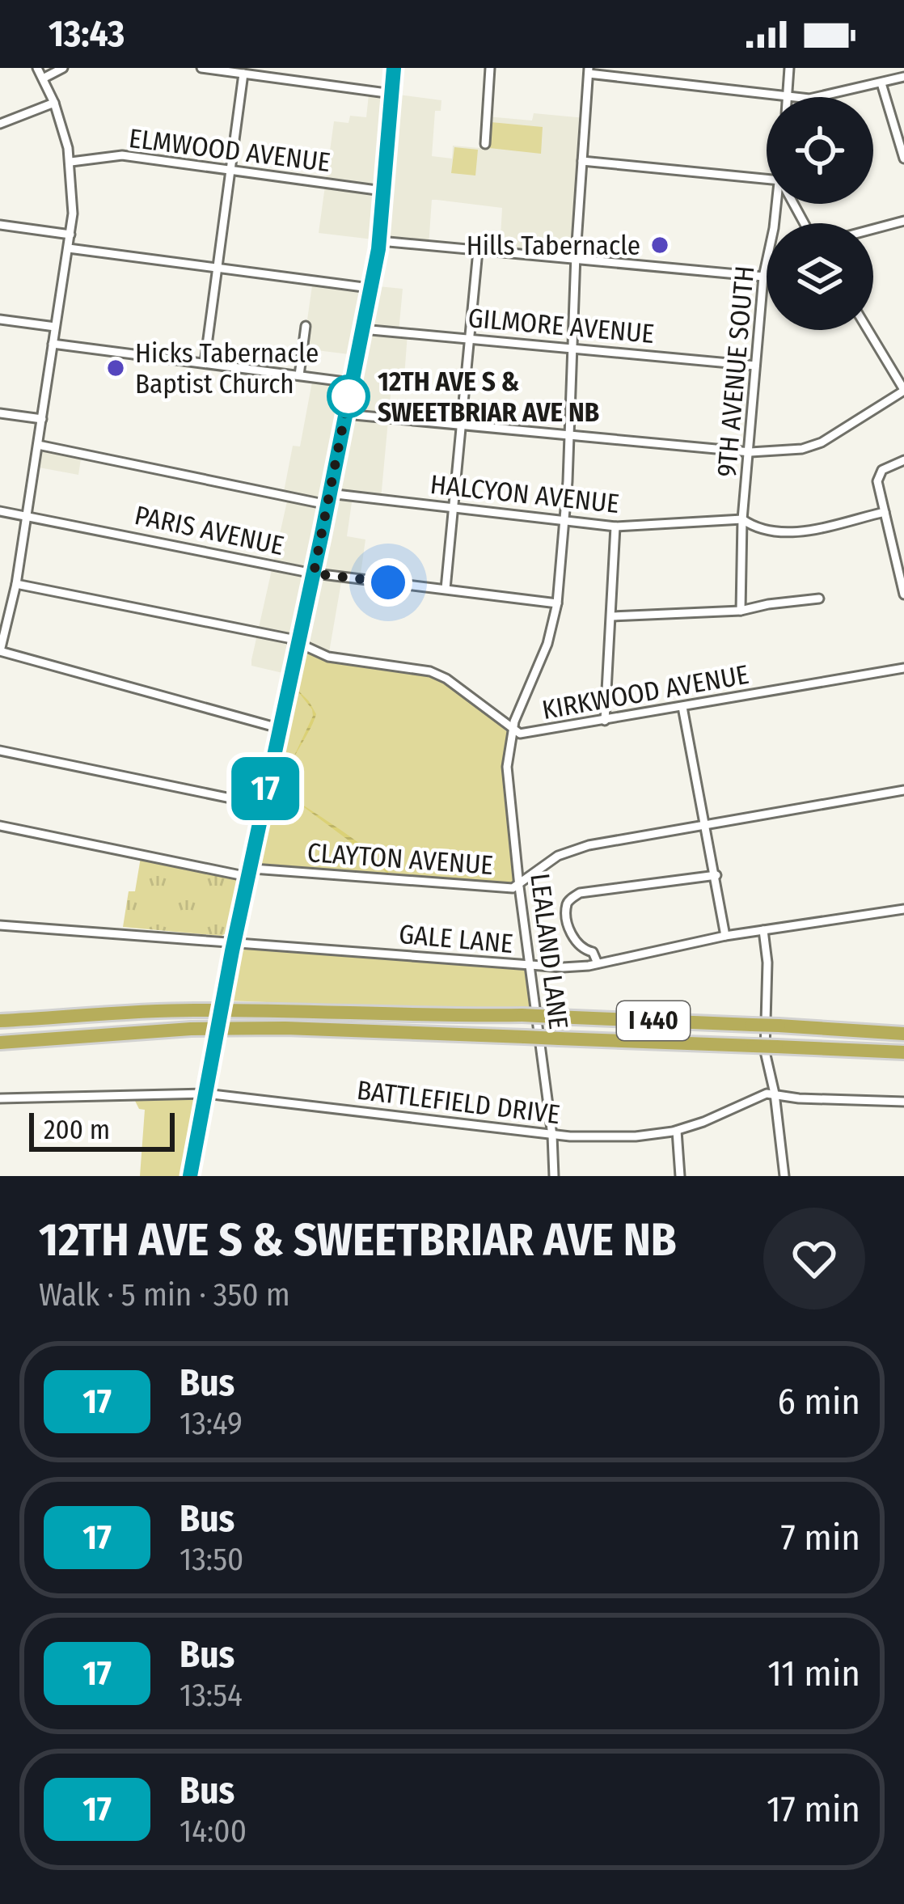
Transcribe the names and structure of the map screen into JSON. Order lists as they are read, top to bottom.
{
  "streets": {
    "highway": ["I 440"],
    "street": [
      "ELMWOOD AVENUE",
      "GILMORE AVENUE",
      "9TH AVENUE SOUTH",
      "HALCYON AVENUE",
      "PARIS AVENUE",
      "KIRKWOOD AVENUE",
      "CLAYTON AVENUE",
      "GALE LANE",
      "LEALAND LANE",
      "BATTLEFIELD DRIVE"
    ]
  },
  "crossings": [
    ["GILMORE AVENUE", "9TH AVENUE SOUTH"],
    ["GILMORE AVENUE", "LEALAND LANE"],
    ["9TH AVENUE SOUTH", "HALCYON AVENUE"],
    ["HALCYON AVENUE", "LEALAND LANE"],
    ["PARIS AVENUE", "LEALAND LANE"],
    ["KIRKWOOD AVENUE", "LEALAND LANE"],
    ["CLAYTON AVENUE", "LEALAND LANE"],
    ["GALE LANE", "LEALAND LANE"],
    ["LEALAND LANE", "BATTLEFIELD DRIVE"]
  ],
  "places": ["Hills Tabernacle", "Hicks Tabernacle Baptist Church", "12TH AVE S & SWEETBRIAR AVE NB"],
  "lines": ["bus line 17"],
  "scale_bar": "200 m",
  "page": {
    "status": "13:43",
    "on_map": "17",
    "scale": "200 m",
    "heading": ["12TH AVE S & SWEETBRIAR AVE NB", "Walk · 5 min · 350 m"],
    "list": [
      {
        "mark": "17",
        "name": "Bus",
        "note": "13:49",
        "value": "6 min"
      },
      {
        "mark": "17",
        "name": "Bus",
        "note": "13:50",
        "value": "7 min"
      },
      {
        "mark": "17",
        "name": "Bus",
        "note": "13:54",
        "value": "11 min"
      },
      {
        "mark": "17",
        "name": "Bus",
        "note": "14:00",
        "value": "17 min"
      }
    ]
  }
}
